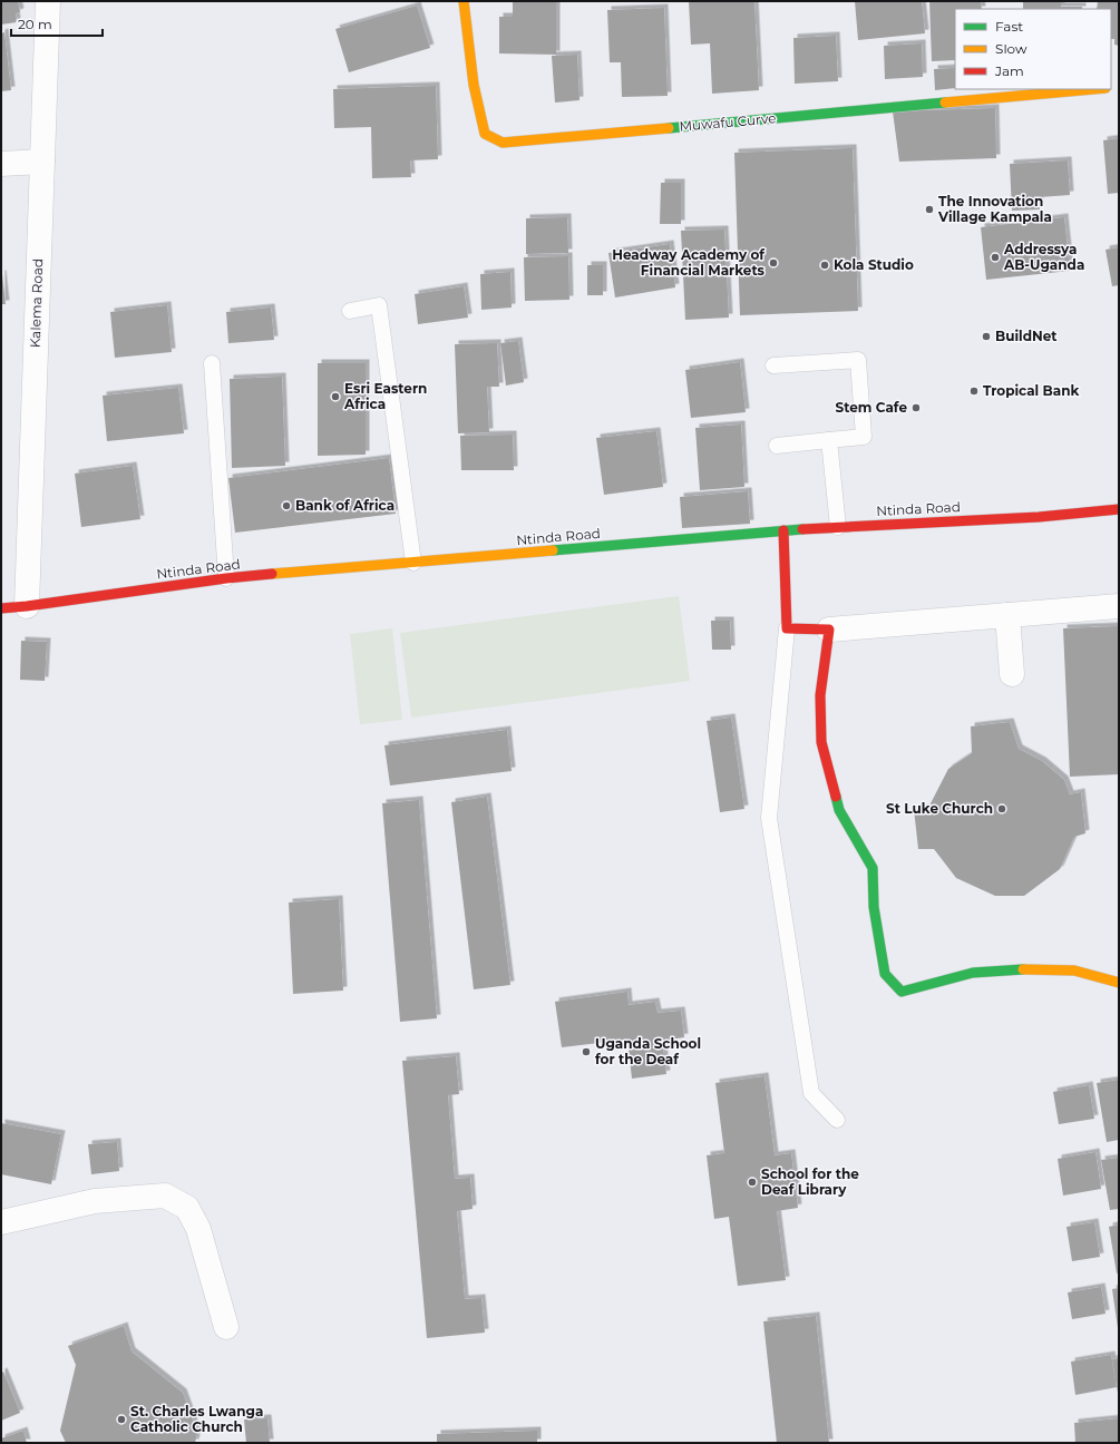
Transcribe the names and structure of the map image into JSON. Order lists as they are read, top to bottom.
{
  "streets": {
    "street": ["Muwafu Curve", "Kalema Road", "Ntinda Road"]
  },
  "crossings": [
    ["Kalema Road", "Ntinda Road"]
  ],
  "places": [
    "The Innovation Village Kampala",
    "Addressya AB-Uganda",
    "Headway Academy of Financial Markets",
    "Kola Studio",
    "BuildNet",
    "Tropical Bank",
    "Esri Eastern Africa",
    "Stem Cafe",
    "Bank of Africa",
    "St Luke Church",
    "Uganda School for the Deaf",
    "School for the Deaf Library",
    "St. Charles Lwanga Catholic Church"
  ],
  "legend": ["Fast", "Slow", "Jam"],
  "scale_bar": "20 m"
}
